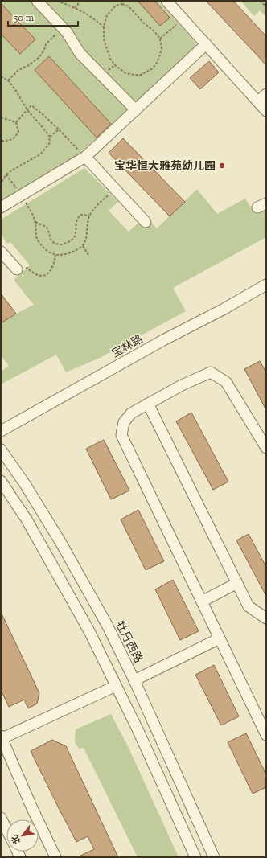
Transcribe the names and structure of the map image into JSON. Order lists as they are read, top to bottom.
{
  "streets": {
    "street": ["宝林路", "牡丹西路"]
  },
  "places": ["宝华恒大雅苑幼儿园"],
  "scale_bar": "50 m",
  "north": "bottom left"
}
